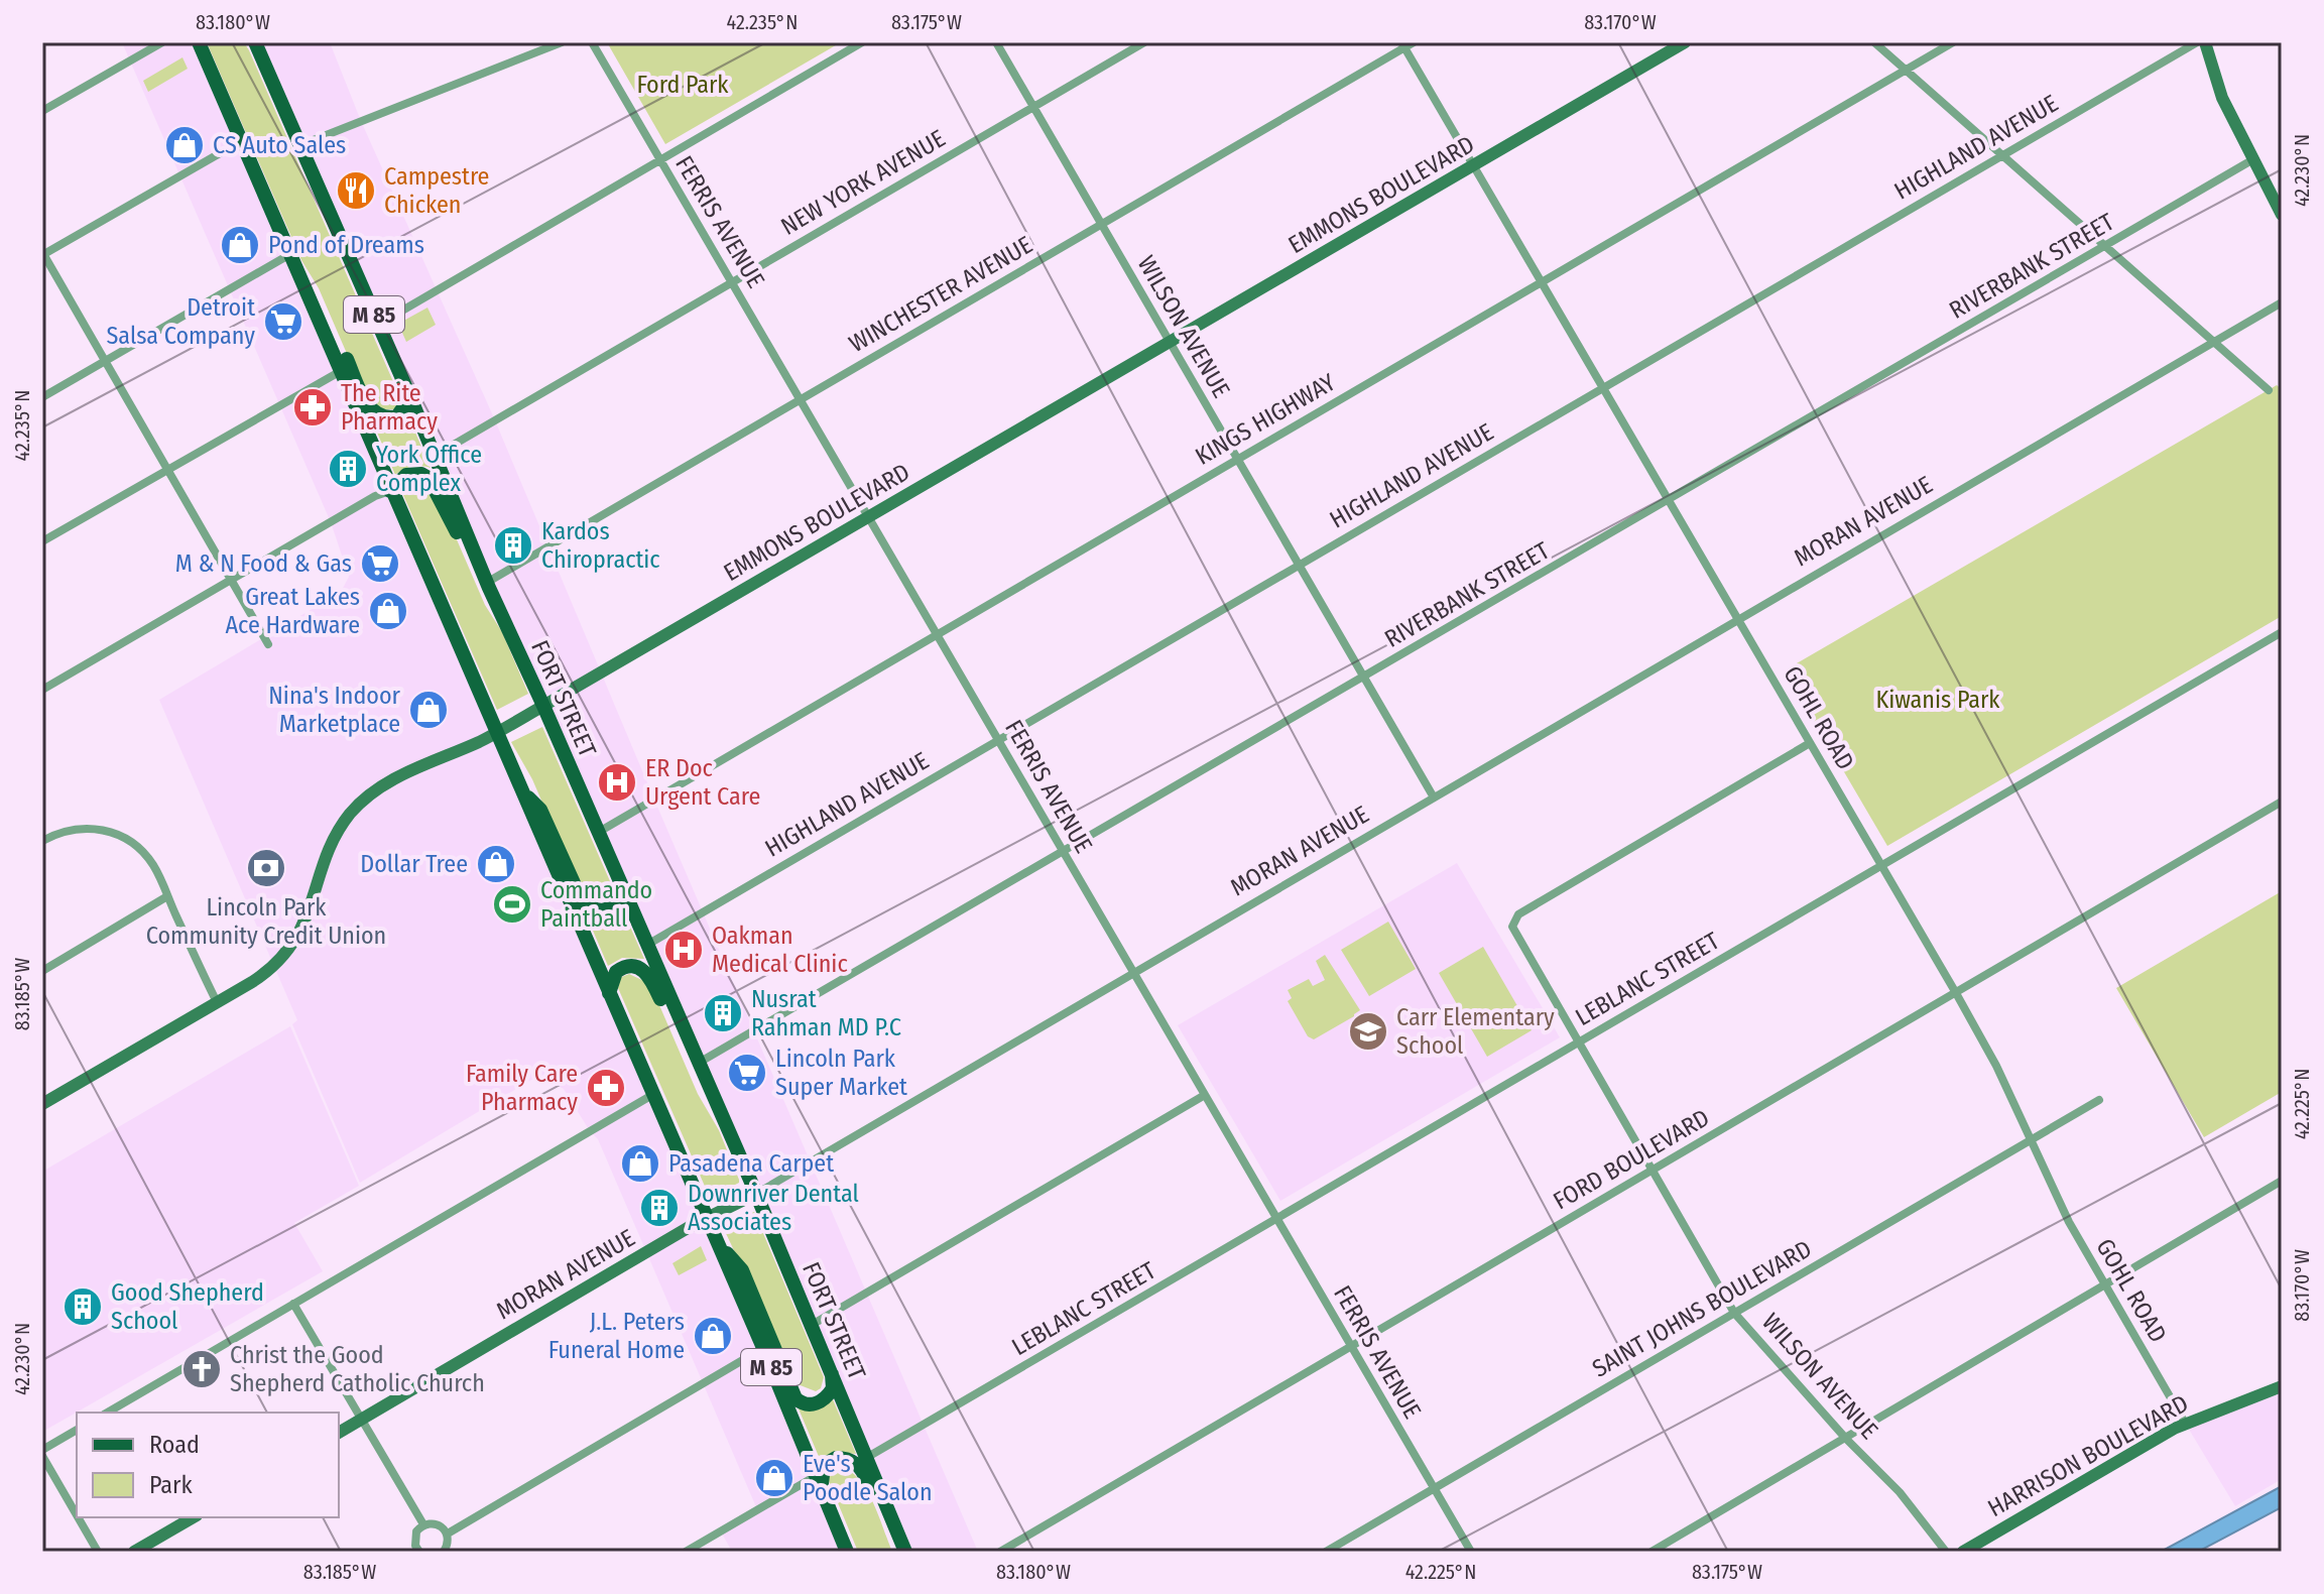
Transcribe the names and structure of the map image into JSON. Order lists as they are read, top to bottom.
{
  "streets": {
    "main road": ["M 85", "FORT STREET"],
    "street": [
      "HIGHLAND AVENUE",
      "NEW YORK AVENUE",
      "EMMONS BOULEVARD",
      "FERRIS AVENUE",
      "RIVERBANK STREET",
      "WINCHESTER AVENUE",
      "WILSON AVENUE",
      "KINGS HIGHWAY",
      "MORAN AVENUE",
      "GOHL ROAD",
      "LEBLANC STREET",
      "FORD BOULEVARD",
      "SAINT JOHNS BOULEVARD",
      "HARRISON BOULEVARD"
    ]
  },
  "crossings": [
    ["HIGHLAND AVENUE", "FERRIS AVENUE"],
    ["HIGHLAND AVENUE", "WILSON AVENUE"],
    ["HIGHLAND AVENUE", "FORT STREET"],
    ["HIGHLAND AVENUE", "GOHL ROAD"],
    ["NEW YORK AVENUE", "FERRIS AVENUE"],
    ["NEW YORK AVENUE", "WILSON AVENUE"],
    ["NEW YORK AVENUE", "FORT STREET"],
    ["EMMONS BOULEVARD", "FERRIS AVENUE"],
    ["EMMONS BOULEVARD", "M 85"],
    ["EMMONS BOULEVARD", "WILSON AVENUE"],
    ["EMMONS BOULEVARD", "FORT STREET"],
    ["EMMONS BOULEVARD", "GOHL ROAD"],
    ["FERRIS AVENUE", "RIVERBANK STREET"],
    ["FERRIS AVENUE", "WINCHESTER AVENUE"],
    ["FERRIS AVENUE", "KINGS HIGHWAY"],
    ["FERRIS AVENUE", "MORAN AVENUE"],
    ["FERRIS AVENUE", "LEBLANC STREET"],
    ["FERRIS AVENUE", "FORD BOULEVARD"],
    ["FERRIS AVENUE", "SAINT JOHNS BOULEVARD"],
    ["RIVERBANK STREET", "WILSON AVENUE"],
    ["RIVERBANK STREET", "FORT STREET"],
    ["RIVERBANK STREET", "GOHL ROAD"],
    ["WINCHESTER AVENUE", "WILSON AVENUE"],
    ["WINCHESTER AVENUE", "FORT STREET"],
    ["WINCHESTER AVENUE", "GOHL ROAD"],
    ["M 85", "MORAN AVENUE"],
    ["WILSON AVENUE", "KINGS HIGHWAY"],
    ["WILSON AVENUE", "MORAN AVENUE"],
    ["WILSON AVENUE", "GOHL ROAD"],
    ["WILSON AVENUE", "LEBLANC STREET"],
    ["WILSON AVENUE", "FORD BOULEVARD"],
    ["WILSON AVENUE", "SAINT JOHNS BOULEVARD"],
    ["KINGS HIGHWAY", "FORT STREET"],
    ["KINGS HIGHWAY", "GOHL ROAD"],
    ["MORAN AVENUE", "FORT STREET"],
    ["MORAN AVENUE", "GOHL ROAD"],
    ["FORT STREET", "LEBLANC STREET"],
    ["GOHL ROAD", "LEBLANC STREET"],
    ["GOHL ROAD", "FORD BOULEVARD"],
    ["GOHL ROAD", "SAINT JOHNS BOULEVARD"],
    ["GOHL ROAD", "HARRISON BOULEVARD"]
  ],
  "parks": ["Ford Park", "Kiwanis Park"],
  "places": {
    "shop": [
      "CS Auto Sales",
      "Pond of Dreams",
      "Great Lakes Ace Hardware",
      "Nina's Indoor Marketplace",
      "Dollar Tree",
      "Pasadena Carpet",
      "J.L. Peters Funeral Home",
      "Eve's Poodle Salon"
    ],
    "restaurant": ["Campestre Chicken"],
    "supermarket": ["Detroit Salsa Company", "M & N Food & Gas", "Lincoln Park Super Market"],
    "pharmacy": ["The Rite Pharmacy", "Family Care Pharmacy"],
    "building": [
      "York Office Complex",
      "Kardos Chiropractic",
      "Nusrat Rahman MD P.C",
      "Downriver Dental Associates",
      "Good Shepherd School"
    ],
    "hospital": ["ER Doc Urgent Care", "Oakman Medical Clinic"],
    "bank": ["Lincoln Park Community Credit Union"],
    "sports": ["Commando Paintball"],
    "school or university": ["Carr Elementary School"],
    "church": ["Christ the Good Shepherd Catholic Church"]
  },
  "legend": ["Road", "Park"],
  "coordinates": [
    "83.180°W",
    "42.235°N",
    "83.175°W",
    "83.170°W",
    "42.230°N",
    "83.185°W",
    "42.225°N"
  ]
}
